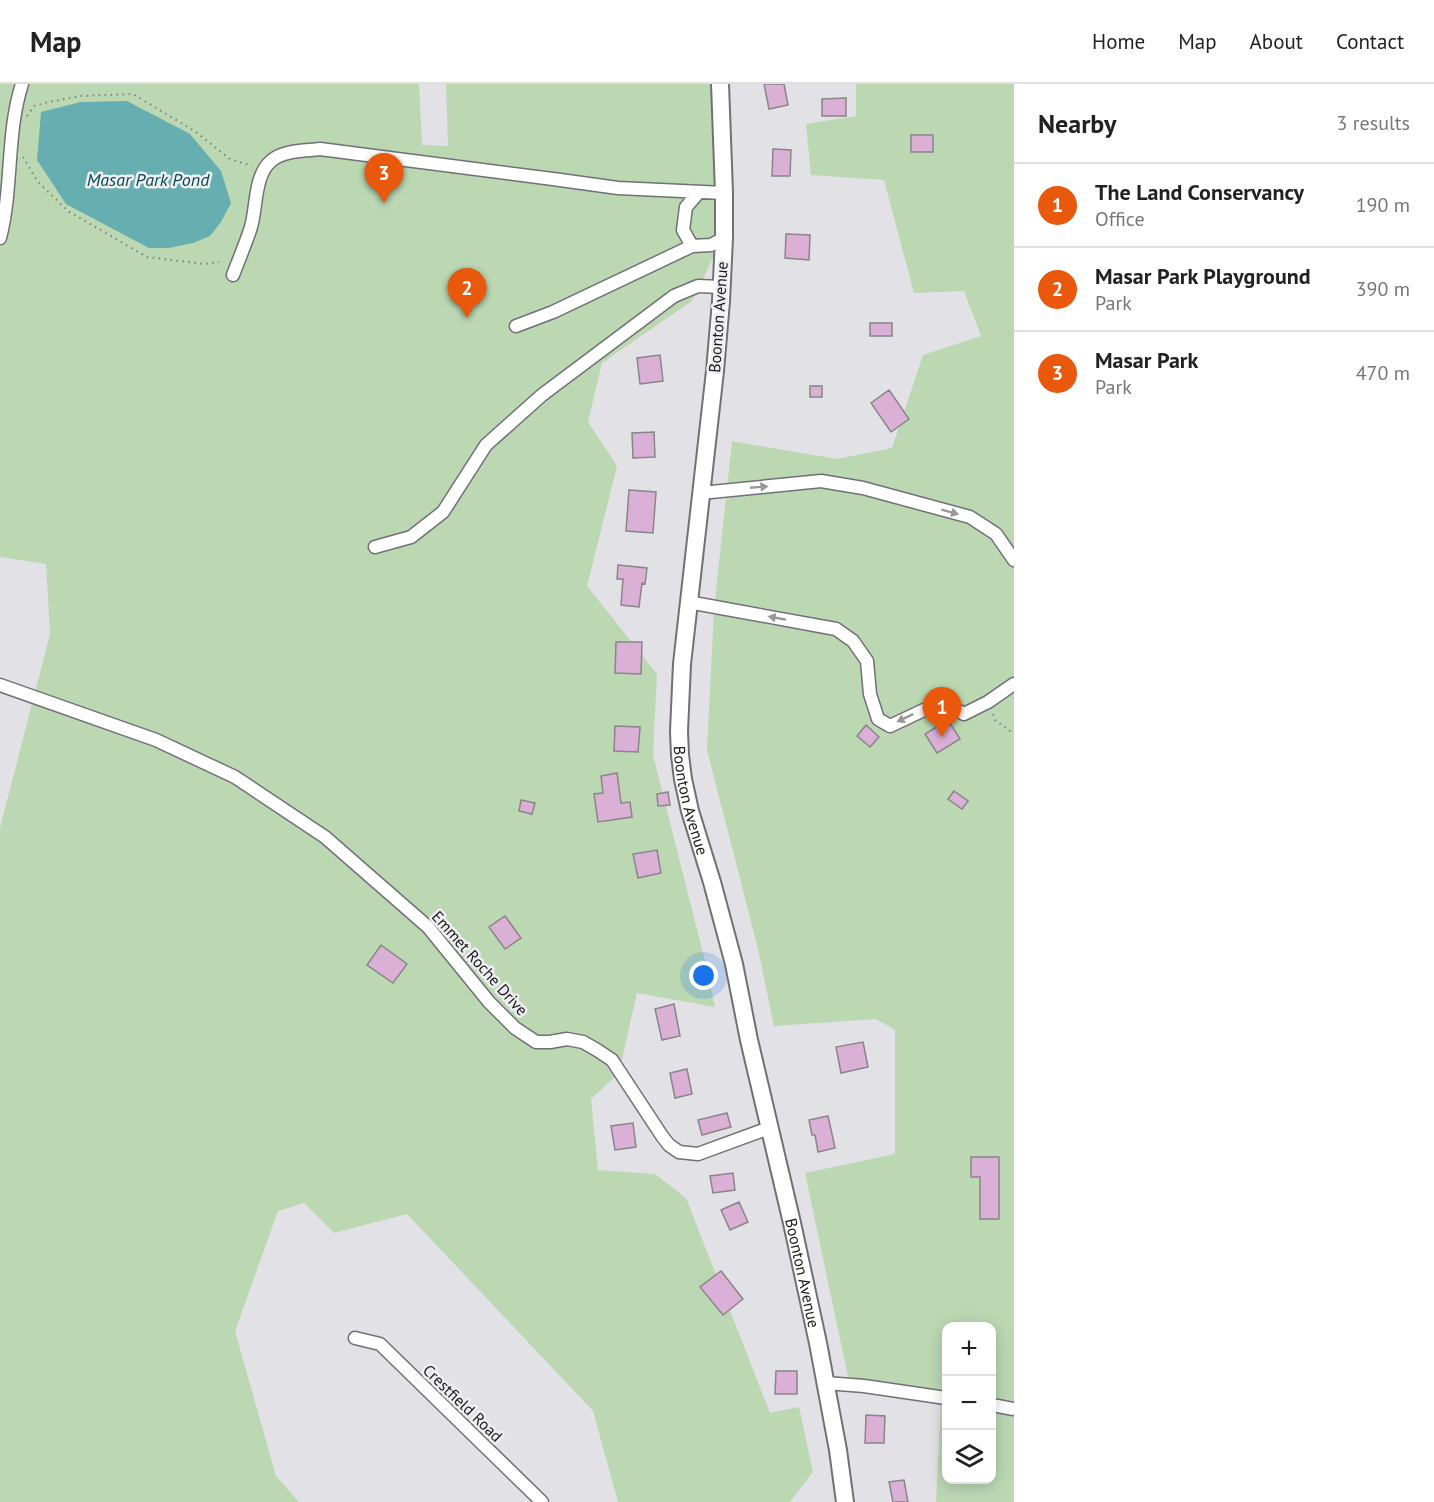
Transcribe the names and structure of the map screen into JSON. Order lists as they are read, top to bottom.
{
  "streets": {
    "main road": ["Boonton Avenue"],
    "street": ["Emmet Roche Drive", "Crestfield Road"]
  },
  "crossings": [
    ["Boonton Avenue", "Emmet Roche Drive"]
  ],
  "water": ["Masar Park Pond"],
  "page": {
    "header": "Map",
    "nav": [
      "Home",
      "Map",
      "About",
      "Contact"
    ],
    "heading": ["Nearby", "3 results"],
    "pins": ["3", "2", "1"],
    "list": [
      {
        "mark": "1",
        "name": "The Land Conservancy",
        "note": "Office",
        "value": "190 m"
      },
      {
        "mark": "2",
        "name": "Masar Park Playground",
        "note": "Park",
        "value": "390 m"
      },
      {
        "mark": "3",
        "name": "Masar Park",
        "note": "Park",
        "value": "470 m"
      }
    ],
    "map_buttons": ["+", "−"]
  }
}
